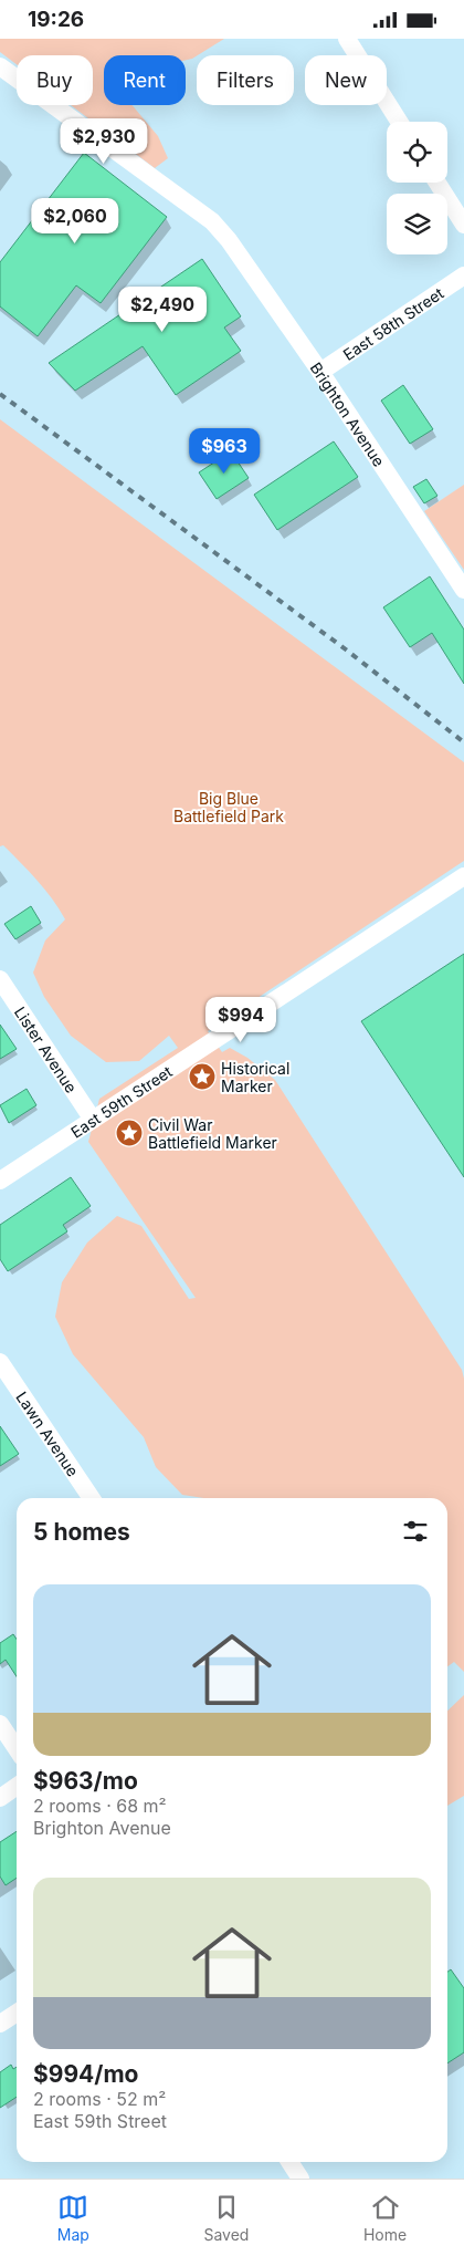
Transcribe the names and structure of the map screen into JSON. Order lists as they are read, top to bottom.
{
  "streets": {
    "street": [
      "East 58th Street",
      "Brighton Avenue",
      "Lister Avenue",
      "East 59th Street",
      "Lawn Avenue"
    ]
  },
  "crossings": [
    ["East 58th Street", "Brighton Avenue"],
    ["Lister Avenue", "East 59th Street"]
  ],
  "parks": ["Big Blue Battlefield Park"],
  "places": {
    "place": ["Historical Marker", "Civil War Battlefield Marker"]
  },
  "page": {
    "status": "19:26",
    "chip": [
      "Buy",
      "Rent",
      "Filters",
      "New"
    ],
    "price": [
      "$2,930",
      "$2,060",
      "$2,490",
      "$963",
      "$994"
    ],
    "heading": "5 homes",
    "list": [
      {
        "name": "$963/mo",
        "note": "2 rooms · 68 m² · Brighton Avenue"
      },
      {
        "name": "$994/mo",
        "note": "2 rooms · 52 m² · East 59th Street"
      }
    ],
    "tabs": ["Map", "Saved", "Home"]
  }
}
